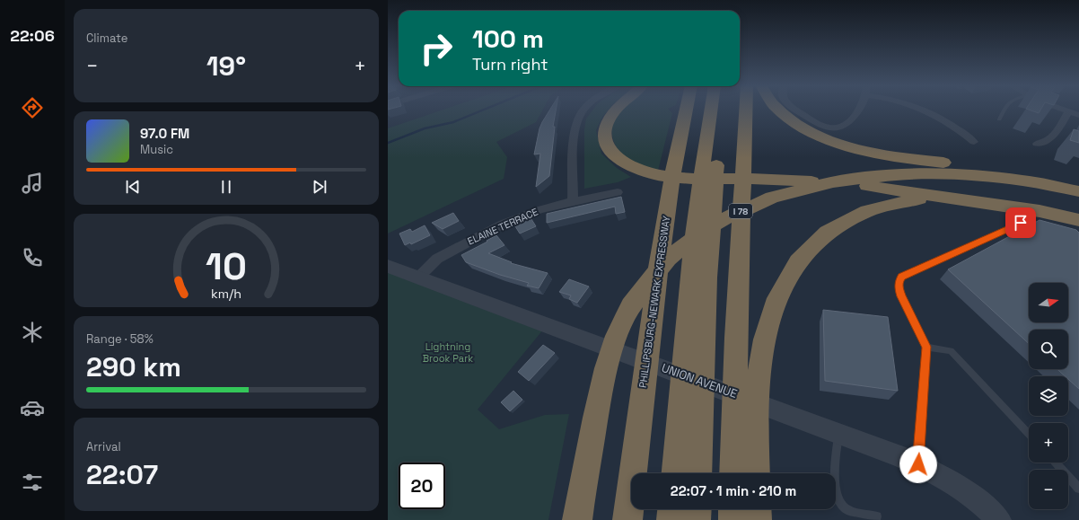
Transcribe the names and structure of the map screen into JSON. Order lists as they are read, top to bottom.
{
  "streets": {
    "highway": ["I 78", "PHILLIPSBURG-NEWARK EXPRESSWAY"],
    "street": ["ELAINE TERRACE", "UNION AVENUE"]
  },
  "crossings": [
    ["ELAINE TERRACE", "UNION AVENUE"]
  ],
  "parks": ["Lightning Brook Park"],
  "north": "right",
  "page": {
    "tabs": "22:06",
    "tile": [
      "Climate",
      ["Range · 58%", "290 km"],
      ["Arrival", "22:07"]
    ],
    "turn": ["100 m", "Turn right"],
    "heat": ["−", "19°", "+"],
    "song": ["97.0 FM", "Music"],
    "map_buttons": ["+", "−"],
    "limit": "20",
    "trip": "22:07 · 1 min · 210 m",
    "gauge": ["10", "km/h"]
  }
}
